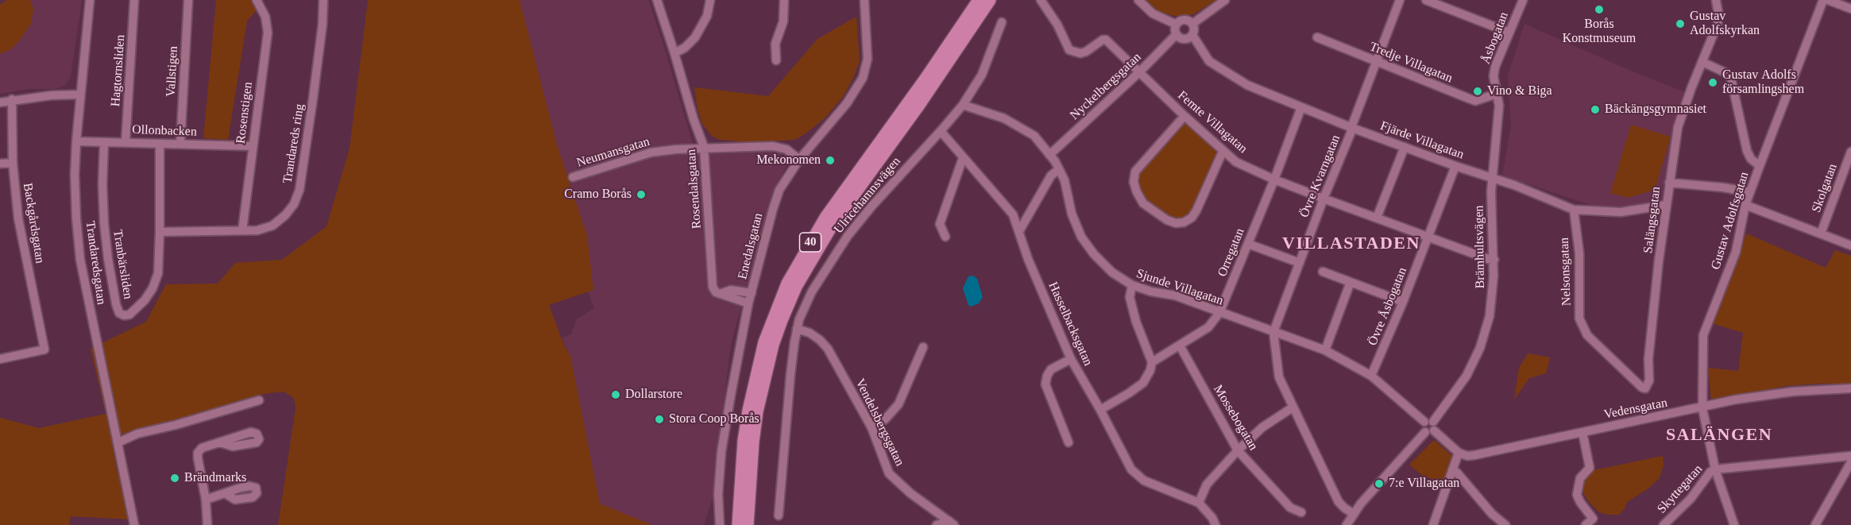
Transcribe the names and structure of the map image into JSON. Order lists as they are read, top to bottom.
{
  "streets": {
    "highway": ["40"],
    "street": [
      "Åsbogatan",
      "Tredje Villagatan",
      "Hagtornsliden",
      "Vallstigen",
      "Nyckelbergsgatan",
      "Rosenstigen",
      "Femte Villagatan",
      "Ollonbacken",
      "Fjärde Villagatan",
      "Trandareds ring",
      "Neumansgatan",
      "Övre Kvarngatan",
      "Skolgatan",
      "Rosendalsgatan",
      "Ulricehamnsvägen",
      "Salängsgatan",
      "Gustav Adolfsgatan",
      "Backgårdsgatan",
      "Enedalsgatan",
      "Brämhultsvägen",
      "Orregatan",
      "Trandaredsgatan",
      "Tranbärsliden",
      "Nelsonsgatan",
      "Sjunde Villagatan",
      "Övre Åsbogatan",
      "Hasselbacksgatan",
      "Vedensgatan",
      "Mossebogatan",
      "Vendelsbergsgatan",
      "Skyttegatan"
    ]
  },
  "crossings": [
    ["Åsbogatan", "Tredje Villagatan"],
    ["Åsbogatan", "Brämhultsvägen"],
    ["Tredje Villagatan", "Övre Kvarngatan"],
    ["Tredje Villagatan", "Brämhultsvägen"],
    ["Hagtornsliden", "Ollonbacken"],
    ["Vallstigen", "Ollonbacken"],
    ["Nyckelbergsgatan", "Femte Villagatan"],
    ["Nyckelbergsgatan", "Fjärde Villagatan"],
    ["Nyckelbergsgatan", "Sjunde Villagatan"],
    ["Rosenstigen", "Ollonbacken"],
    ["Rosenstigen", "Trandareds ring"],
    ["Femte Villagatan", "Övre Kvarngatan"],
    ["Femte Villagatan", "Brämhultsvägen"],
    ["Femte Villagatan", "Orregatan"],
    ["Femte Villagatan", "Övre Åsbogatan"],
    ["Ollonbacken", "Trandaredsgatan"],
    ["Ollonbacken", "Tranbärsliden"],
    ["Fjärde Villagatan", "Övre Kvarngatan"],
    ["Fjärde Villagatan", "Salängsgatan"],
    ["Fjärde Villagatan", "Brämhultsvägen"],
    ["Fjärde Villagatan", "Orregatan"],
    ["Fjärde Villagatan", "Nelsonsgatan"],
    ["Fjärde Villagatan", "Övre Åsbogatan"],
    ["Trandareds ring", "Tranbärsliden"],
    ["Neumansgatan", "Rosendalsgatan"],
    ["Neumansgatan", "Enedalsgatan"],
    ["Övre Kvarngatan", "Brämhultsvägen"],
    ["Övre Kvarngatan", "Sjunde Villagatan"],
    ["Ulricehamnsvägen", "Sjunde Villagatan"],
    ["Ulricehamnsvägen", "Hasselbacksgatan"],
    ["Ulricehamnsvägen", "Vendelsbergsgatan"],
    ["Salängsgatan", "Gustav Adolfsgatan"],
    ["Salängsgatan", "Nelsonsgatan"],
    ["Gustav Adolfsgatan", "Vedensgatan"],
    ["Gustav Adolfsgatan", "Skyttegatan"],
    ["Brämhultsvägen", "Sjunde Villagatan"],
    ["Orregatan", "Sjunde Villagatan"],
    ["Orregatan", "Mossebogatan"],
    ["Sjunde Villagatan", "Övre Åsbogatan"]
  ],
  "districts": ["VILLASTADEN", "SALÄNGEN"],
  "places": [
    "Borås Konstmuseum",
    "Gustav Adolfskyrkan",
    "Gustav Adolfs församlingshem",
    "Vino & Biga",
    "Bäckängsgymnasiet",
    "Mekonomen",
    "Cramo Borås",
    "Dollarstore",
    "Stora Coop Borås",
    "Brändmarks",
    "7:e Villagatan"
  ]
}
